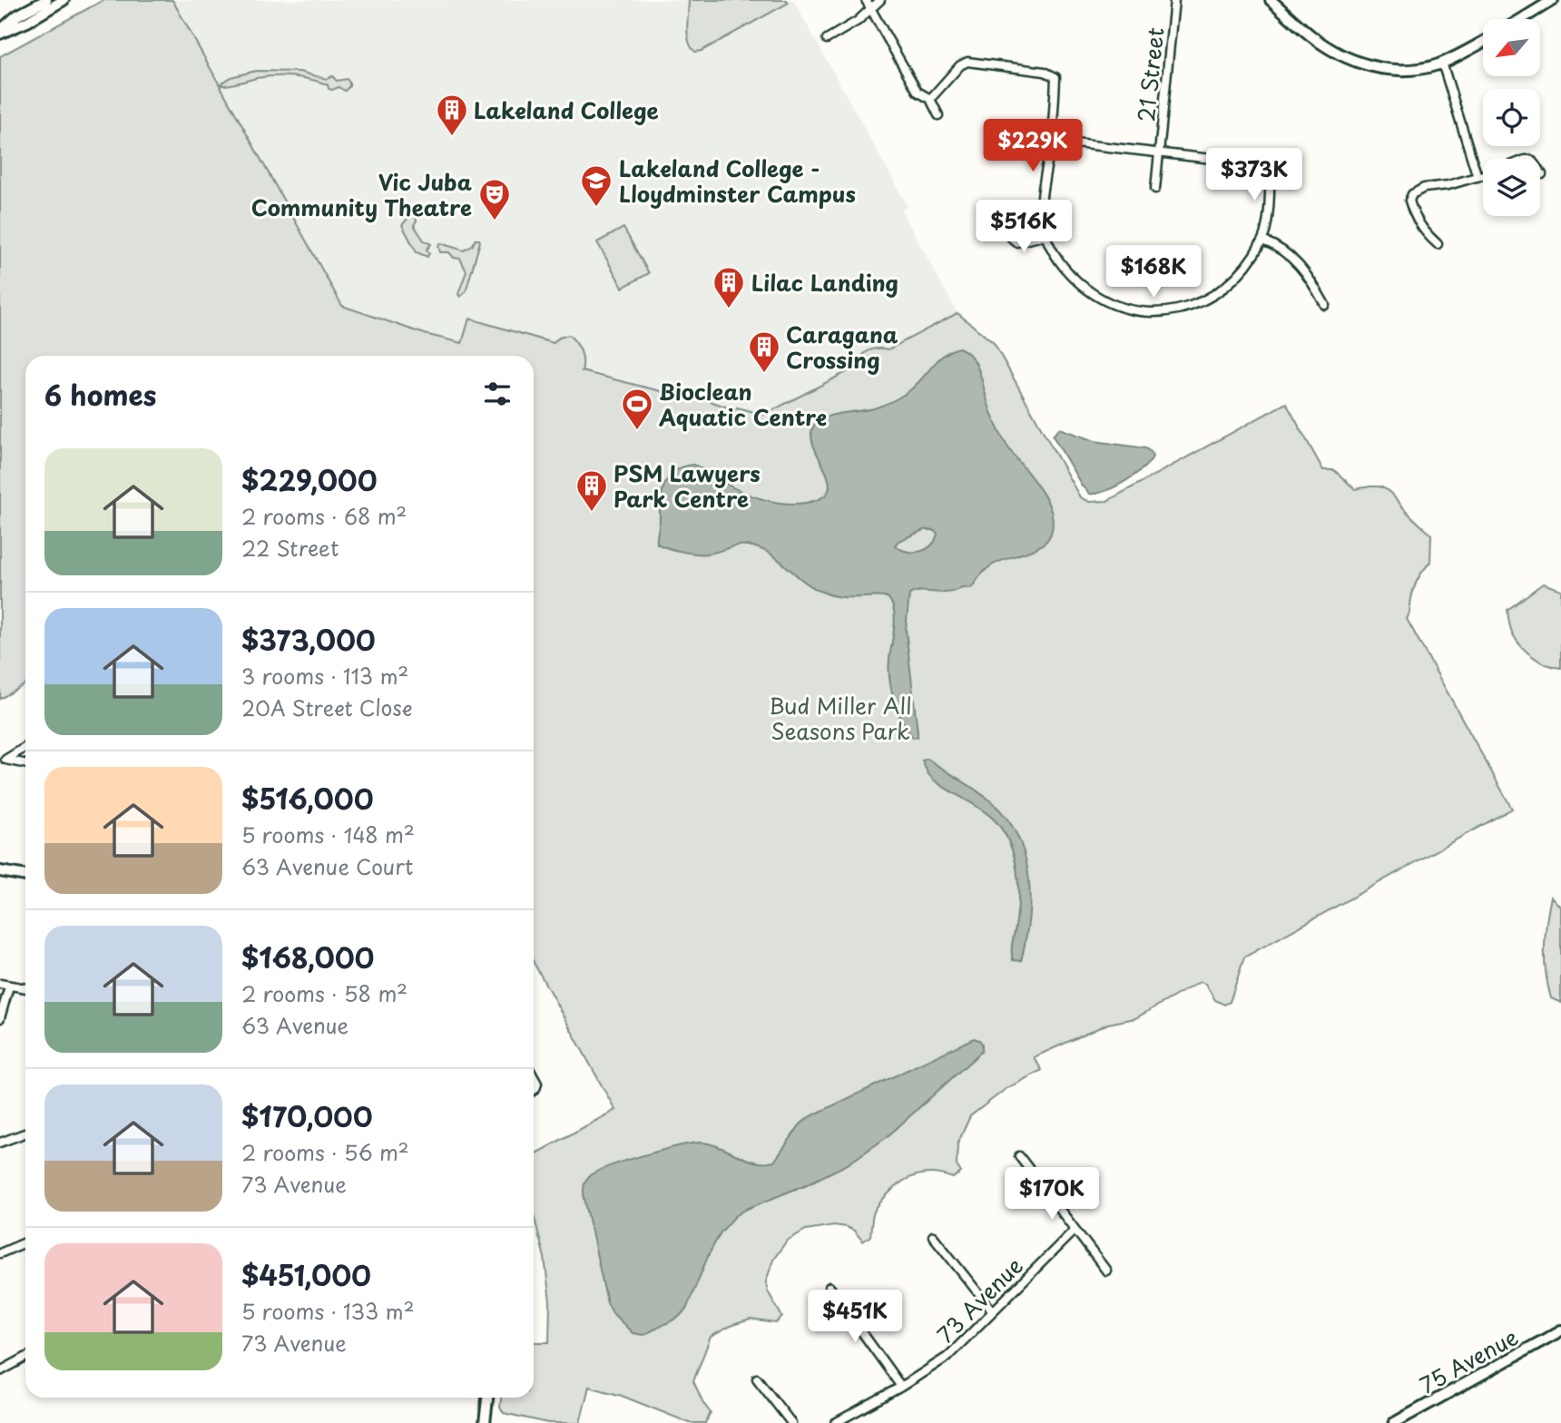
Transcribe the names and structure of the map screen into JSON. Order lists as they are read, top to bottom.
{
  "streets": {
    "street": ["21 Street", "73 Avenue", "75 Avenue"]
  },
  "parks": ["Bud Miller All Seasons Park"],
  "places": {
    "building": [
      "Lakeland College",
      "Lilac Landing",
      "Caragana Crossing",
      "PSM Lawyers Park Centre"
    ],
    "school or university": ["Lakeland College - Lloydminster Campus"],
    "theatre": ["Vic Juba Community Theatre"],
    "sports": ["Bioclean Aquatic Centre"]
  },
  "north": "bottom left",
  "page": {
    "price": [
      "$229K",
      "$373K",
      "$516K",
      "$168K",
      "$170K",
      "$451K"
    ],
    "heading": "6 homes",
    "list": [
      {
        "name": "$229,000",
        "note": "2 rooms · 68 m² · 22 Street"
      },
      {
        "name": "$373,000",
        "note": "3 rooms · 113 m² · 20A Street Close"
      },
      {
        "name": "$516,000",
        "note": "5 rooms · 148 m² · 63 Avenue Court"
      },
      {
        "name": "$168,000",
        "note": "2 rooms · 58 m² · 63 Avenue"
      },
      {
        "name": "$170,000",
        "note": "2 rooms · 56 m² · 73 Avenue"
      },
      {
        "name": "$451,000",
        "note": "5 rooms · 133 m² · 73 Avenue"
      }
    ]
  }
}
